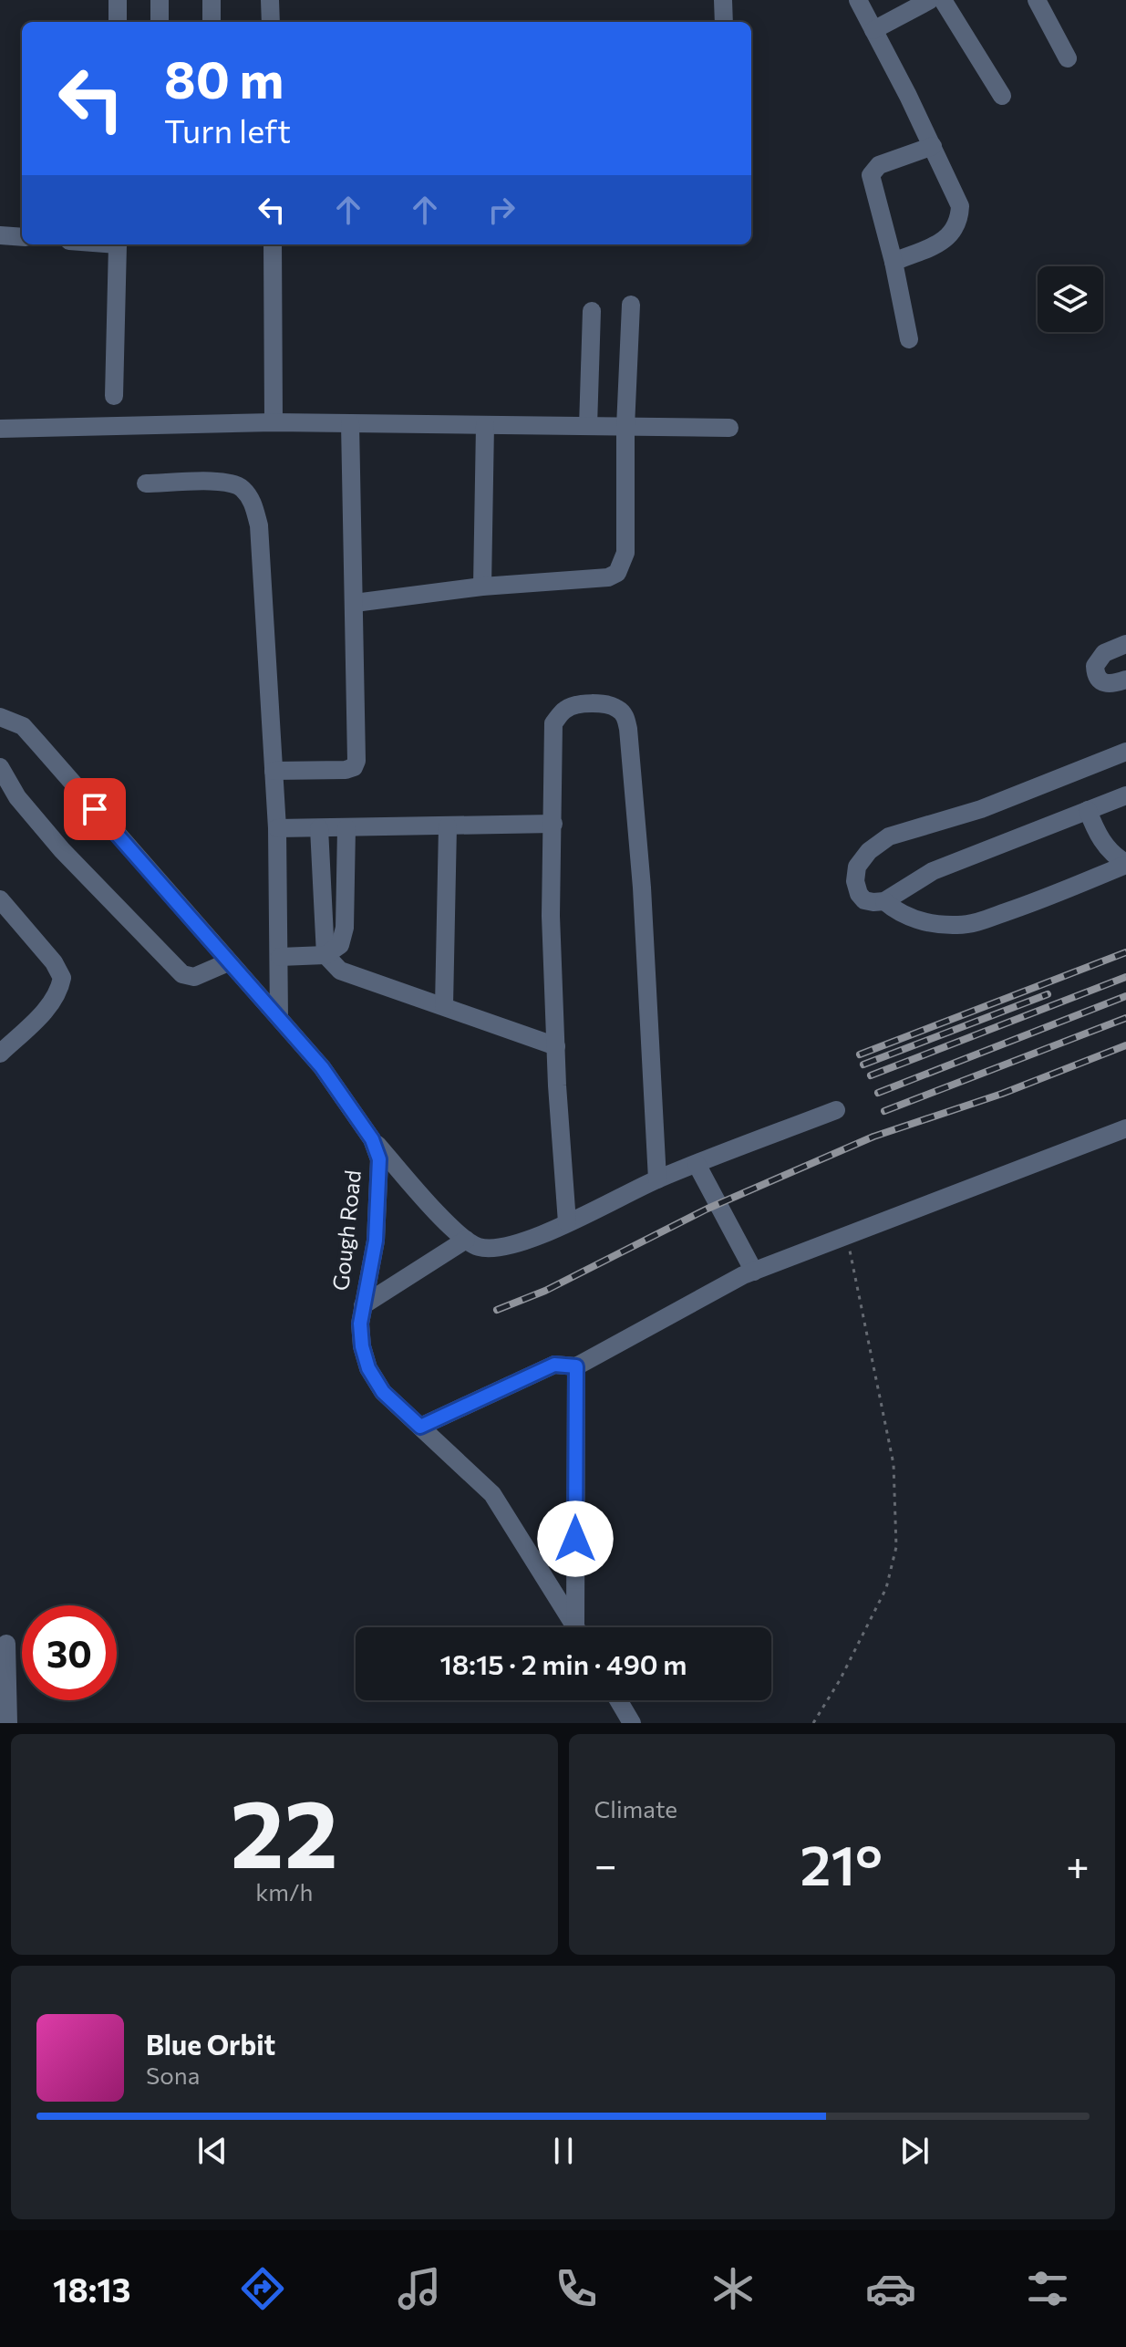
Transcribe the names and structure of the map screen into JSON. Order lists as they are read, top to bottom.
{
  "streets": {
    "street": ["Gough Road"]
  },
  "page": {
    "turn": ["80 m", "Turn left"],
    "limit": "30",
    "trip": "18:15 · 2 min · 490 m",
    "tile": [
      ["22", "km/h"],
      "Climate"
    ],
    "heat": ["−", "21°", "+"],
    "song": ["Blue Orbit", "Sona"],
    "tabs": "18:13"
  }
}
